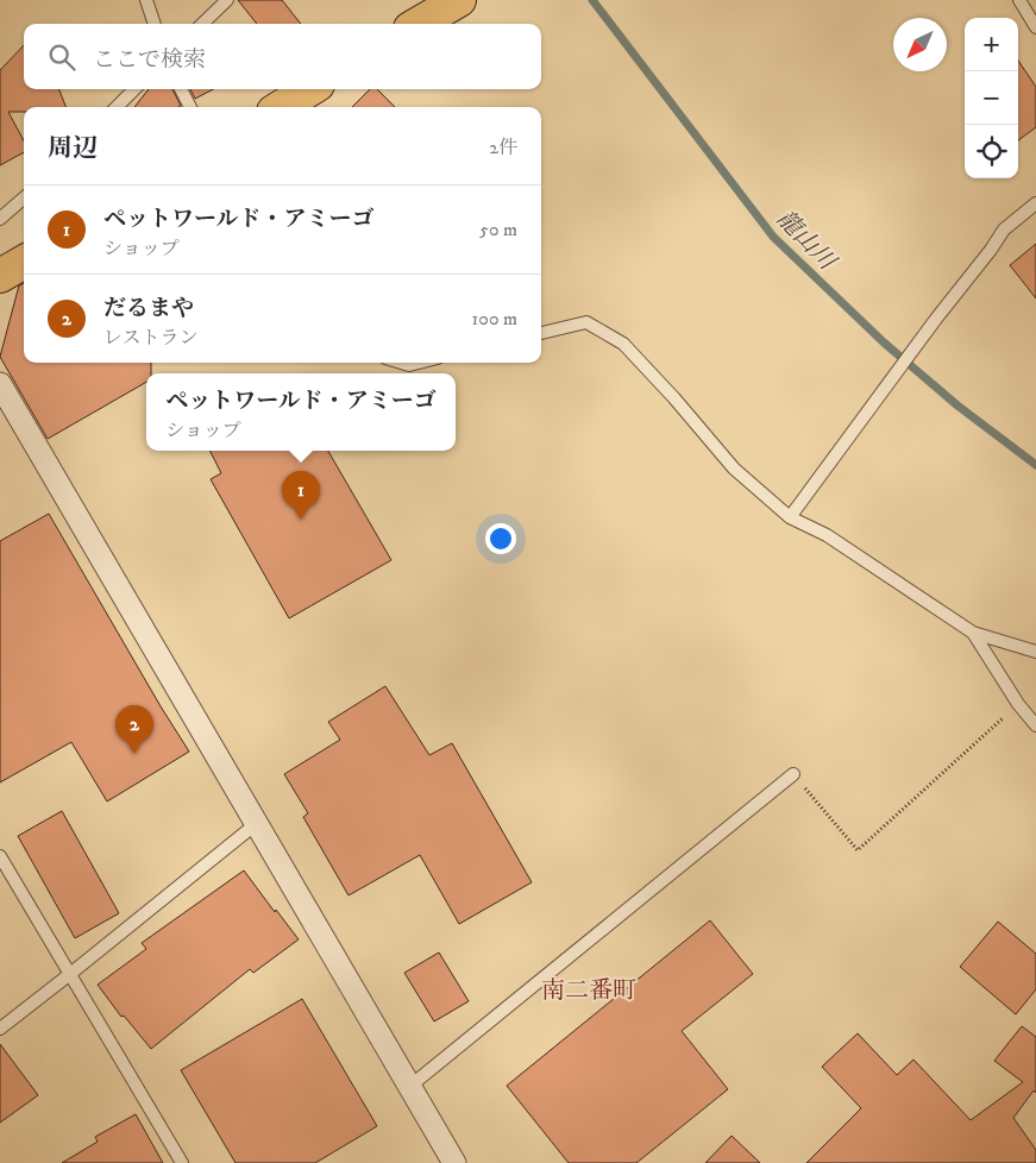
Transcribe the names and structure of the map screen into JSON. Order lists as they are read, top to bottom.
{
  "districts": ["南二番町"],
  "water": ["龍山川"],
  "north": "bottom left",
  "page": {
    "map_buttons": ["+", "−"],
    "search": "ここで検索",
    "heading": ["周辺", "2件"],
    "list": [
      {
        "mark": "1",
        "name": "ペットワールド・アミーゴ",
        "note": "ショップ",
        "value": "50 m"
      },
      {
        "mark": "2",
        "name": "だるまや",
        "note": "レストラン",
        "value": "100 m"
      }
    ],
    "popup": ["ペットワールド・アミーゴ", "ショップ"],
    "pins": ["1", "2"]
  }
}
